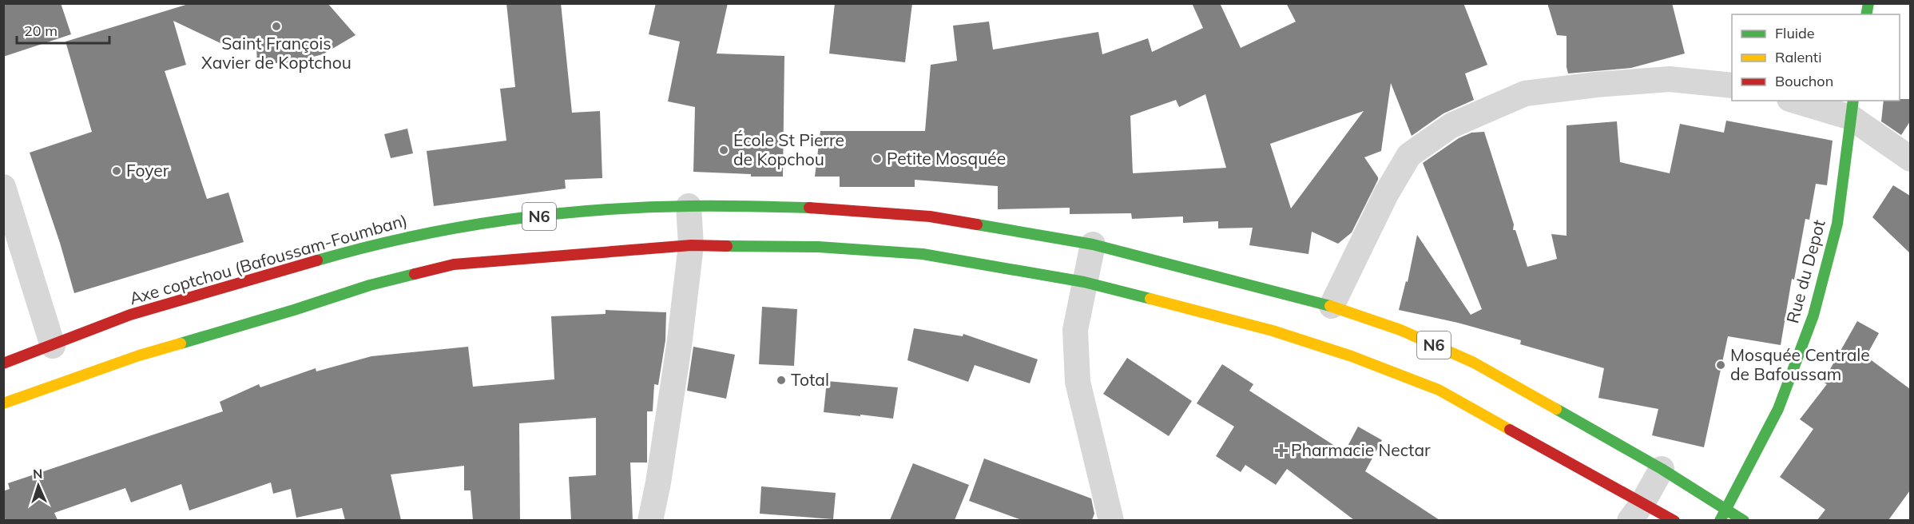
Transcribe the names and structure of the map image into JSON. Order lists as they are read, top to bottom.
{
  "streets": {
    "main road": ["N6", "Axe coptchou (Bafoussam-Foumban)", "Rue du Depot"]
  },
  "crossings": [
    ["N6", "Axe coptchou (Bafoussam-Foumban)"],
    ["N6", "Rue du Depot"]
  ],
  "places": {
    "other": [
      "Saint François Xavier de Koptchou",
      "École St Pierre de Kopchou",
      "Petite Mosquée",
      "Foyer",
      "Mosquée Centrale de Bafoussam",
      "Total"
    ],
    "health": ["Pharmacie Nectar"]
  },
  "legend": ["Fluide", "Ralenti", "Bouchon"],
  "scale_bar": "20 m",
  "north": "top"
}
